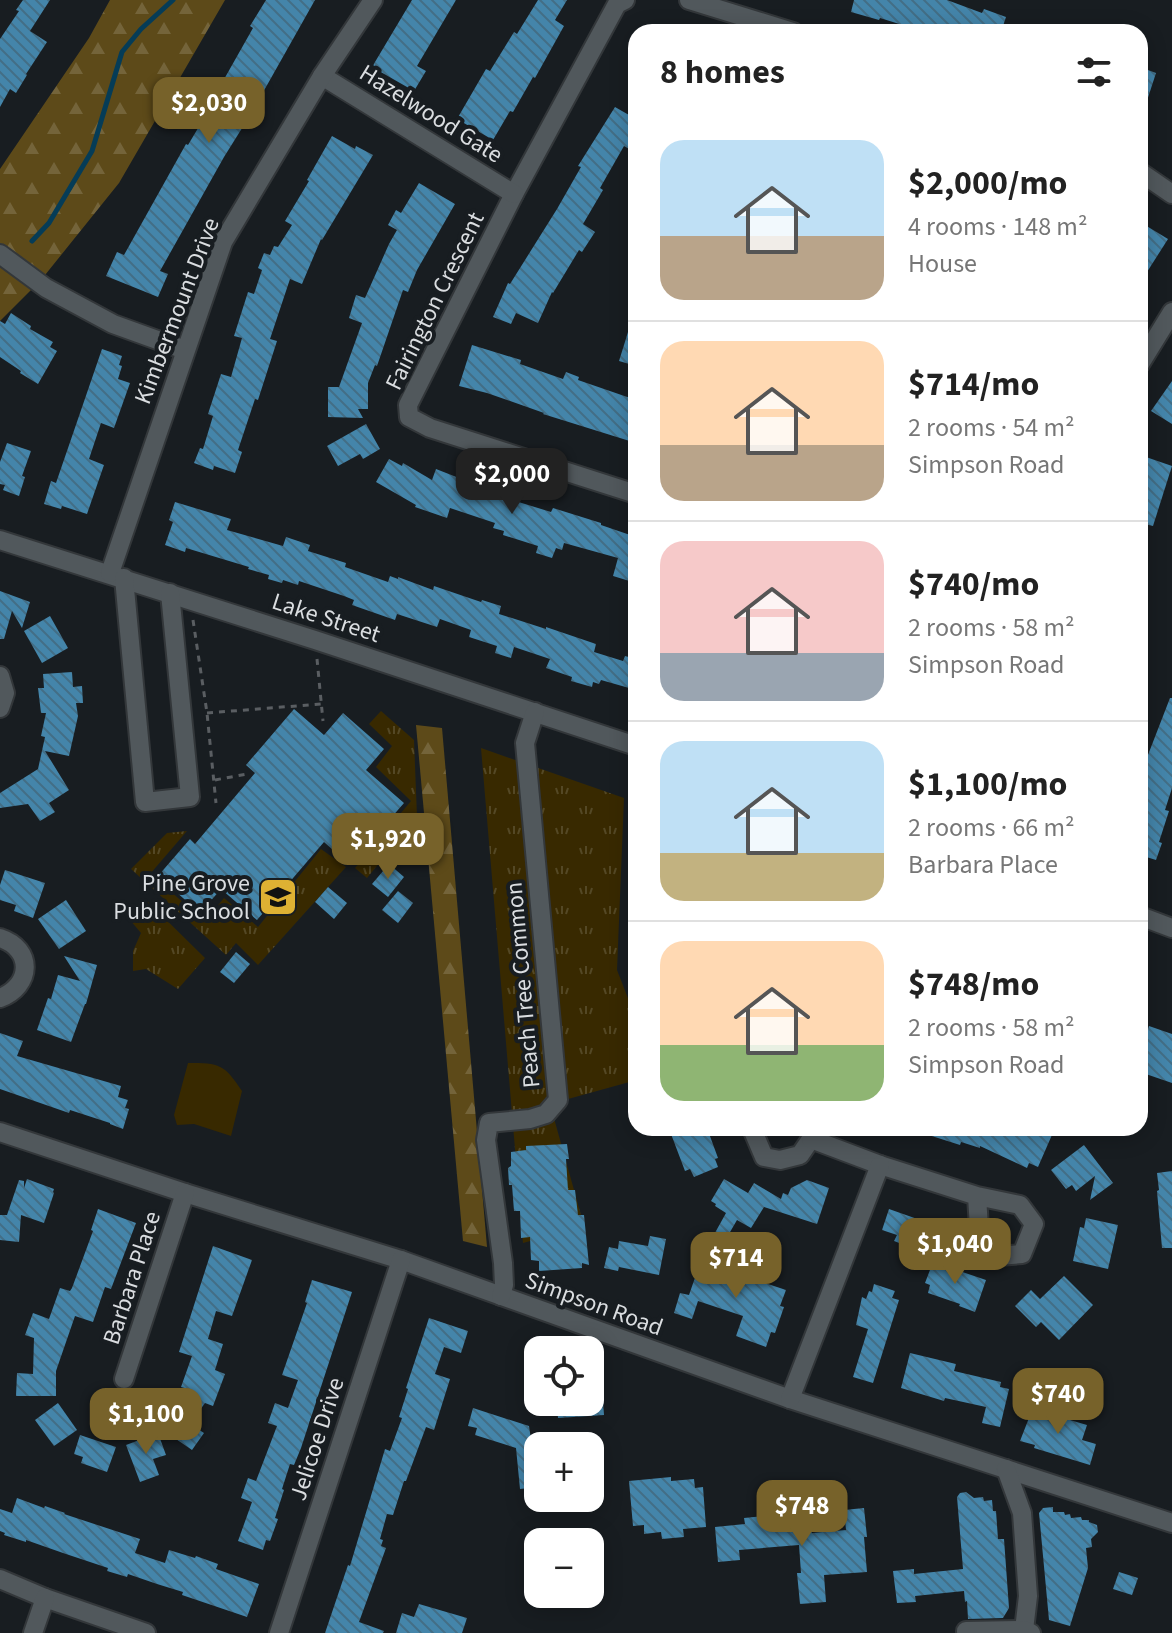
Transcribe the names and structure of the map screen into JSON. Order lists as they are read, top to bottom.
{
  "streets": {
    "street": [
      "Hazelwood Gate",
      "Fairington Crescent",
      "Kimbermount Drive",
      "Lake Street",
      "Peach Tree Common",
      "Barbara Place",
      "Simpson Road",
      "Jelicoe Drive"
    ]
  },
  "crossings": [
    ["Hazelwood Gate", "Fairington Crescent"],
    ["Hazelwood Gate", "Kimbermount Drive"],
    ["Kimbermount Drive", "Lake Street"],
    ["Lake Street", "Peach Tree Common"],
    ["Peach Tree Common", "Simpson Road"],
    ["Barbara Place", "Simpson Road"],
    ["Simpson Road", "Jelicoe Drive"]
  ],
  "places": {
    "school or university": ["Pine Grove Public School"]
  },
  "page": {
    "heading": "8 homes",
    "price": [
      "$2,030",
      "$2,000",
      "$1,920",
      "$1,040",
      "$714",
      "$740",
      "$1,100",
      "$748"
    ],
    "list": [
      {
        "name": "$2,000/mo",
        "note": "4 rooms · 148 m² · House"
      },
      {
        "name": "$714/mo",
        "note": "2 rooms · 54 m² · Simpson Road"
      },
      {
        "name": "$740/mo",
        "note": "2 rooms · 58 m² · Simpson Road"
      },
      {
        "name": "$1,100/mo",
        "note": "2 rooms · 66 m² · Barbara Place"
      },
      {
        "name": "$748/mo",
        "note": "2 rooms · 58 m² · Simpson Road"
      }
    ],
    "map_buttons": ["+", "−"]
  }
}
